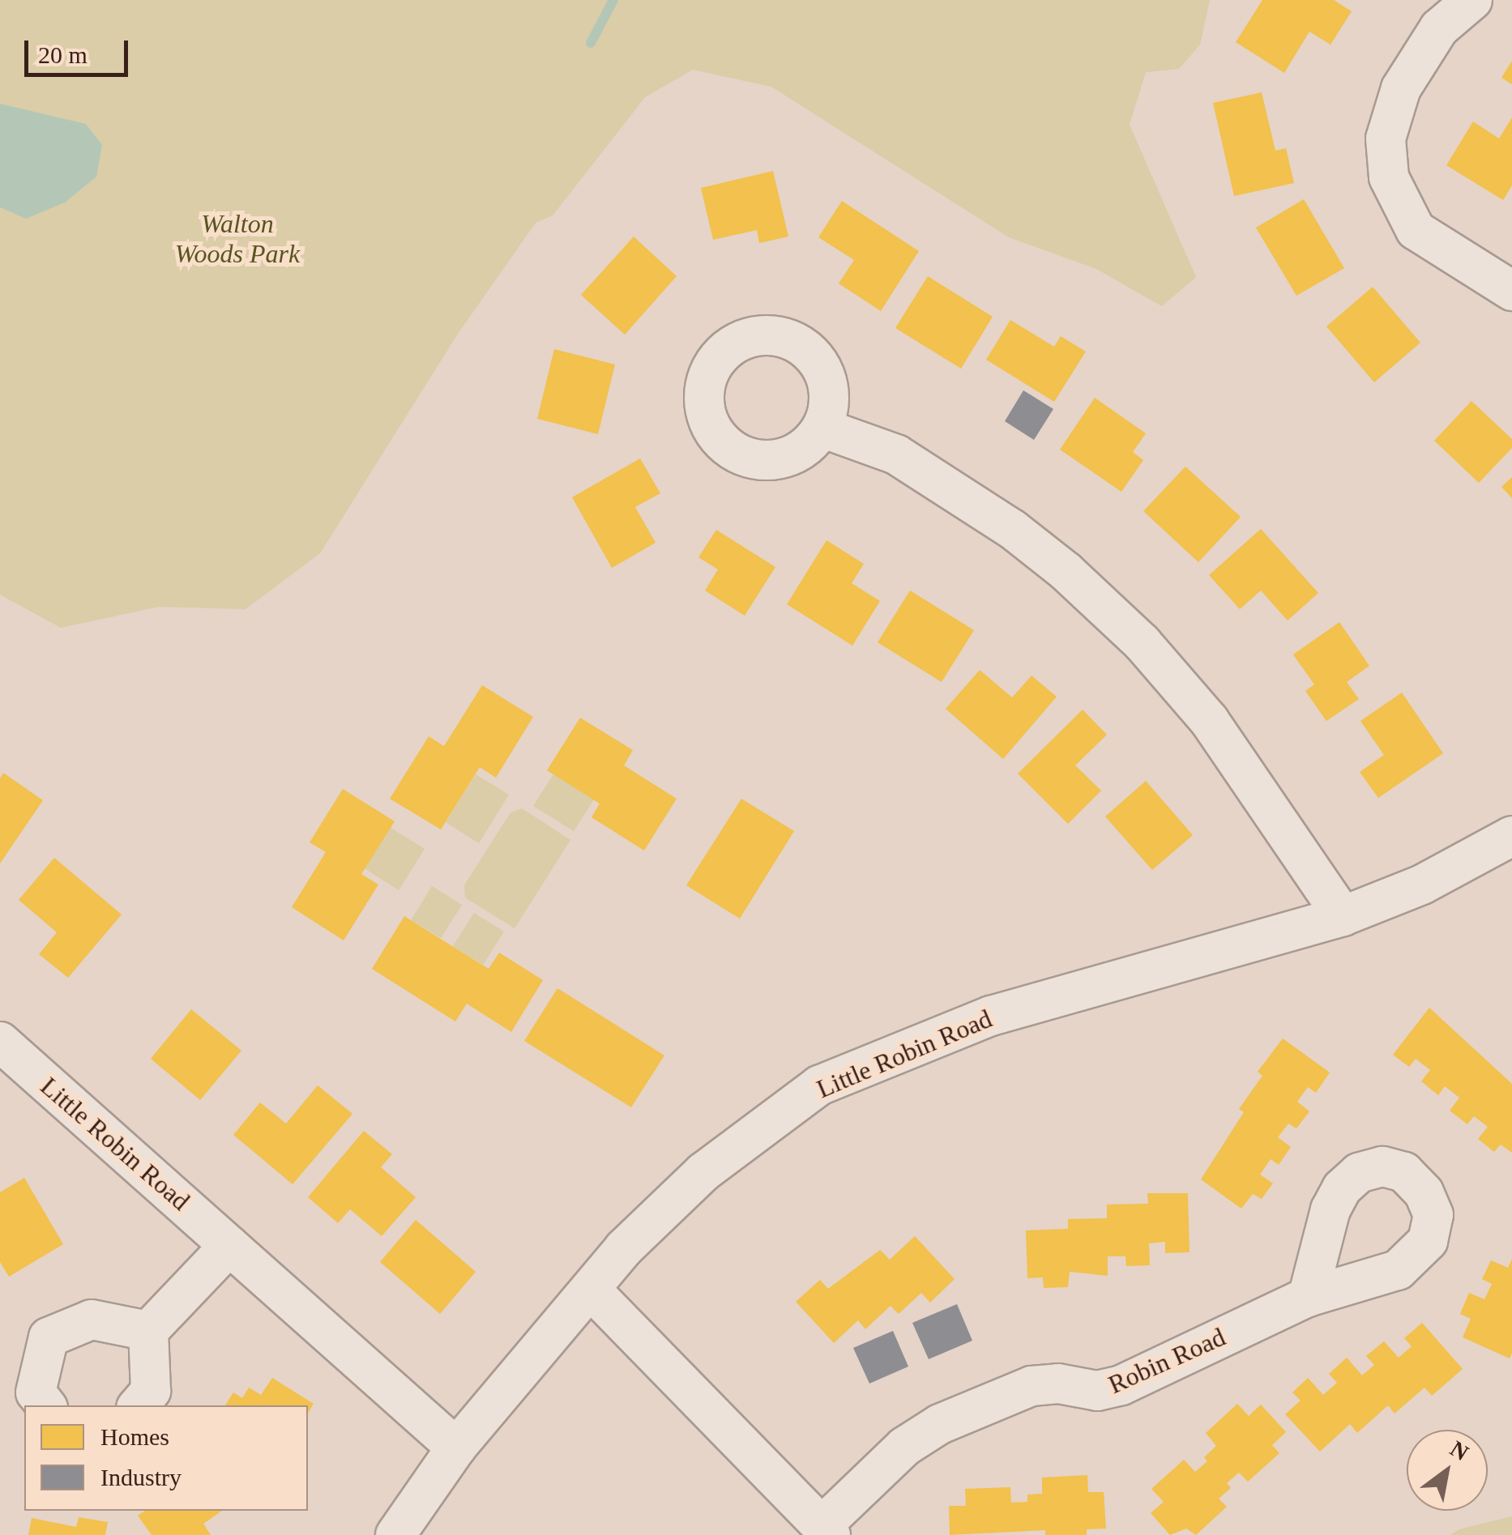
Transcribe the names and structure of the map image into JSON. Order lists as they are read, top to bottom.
{
  "streets": {
    "street": ["Little Robin Road", "Robin Road"]
  },
  "crossings": [
    ["Little Robin Road", "Robin Road"]
  ],
  "parks": ["Walton Woods Park"],
  "legend": ["Homes", "Industry"],
  "scale_bar": "20 m",
  "north": "top right"
}
